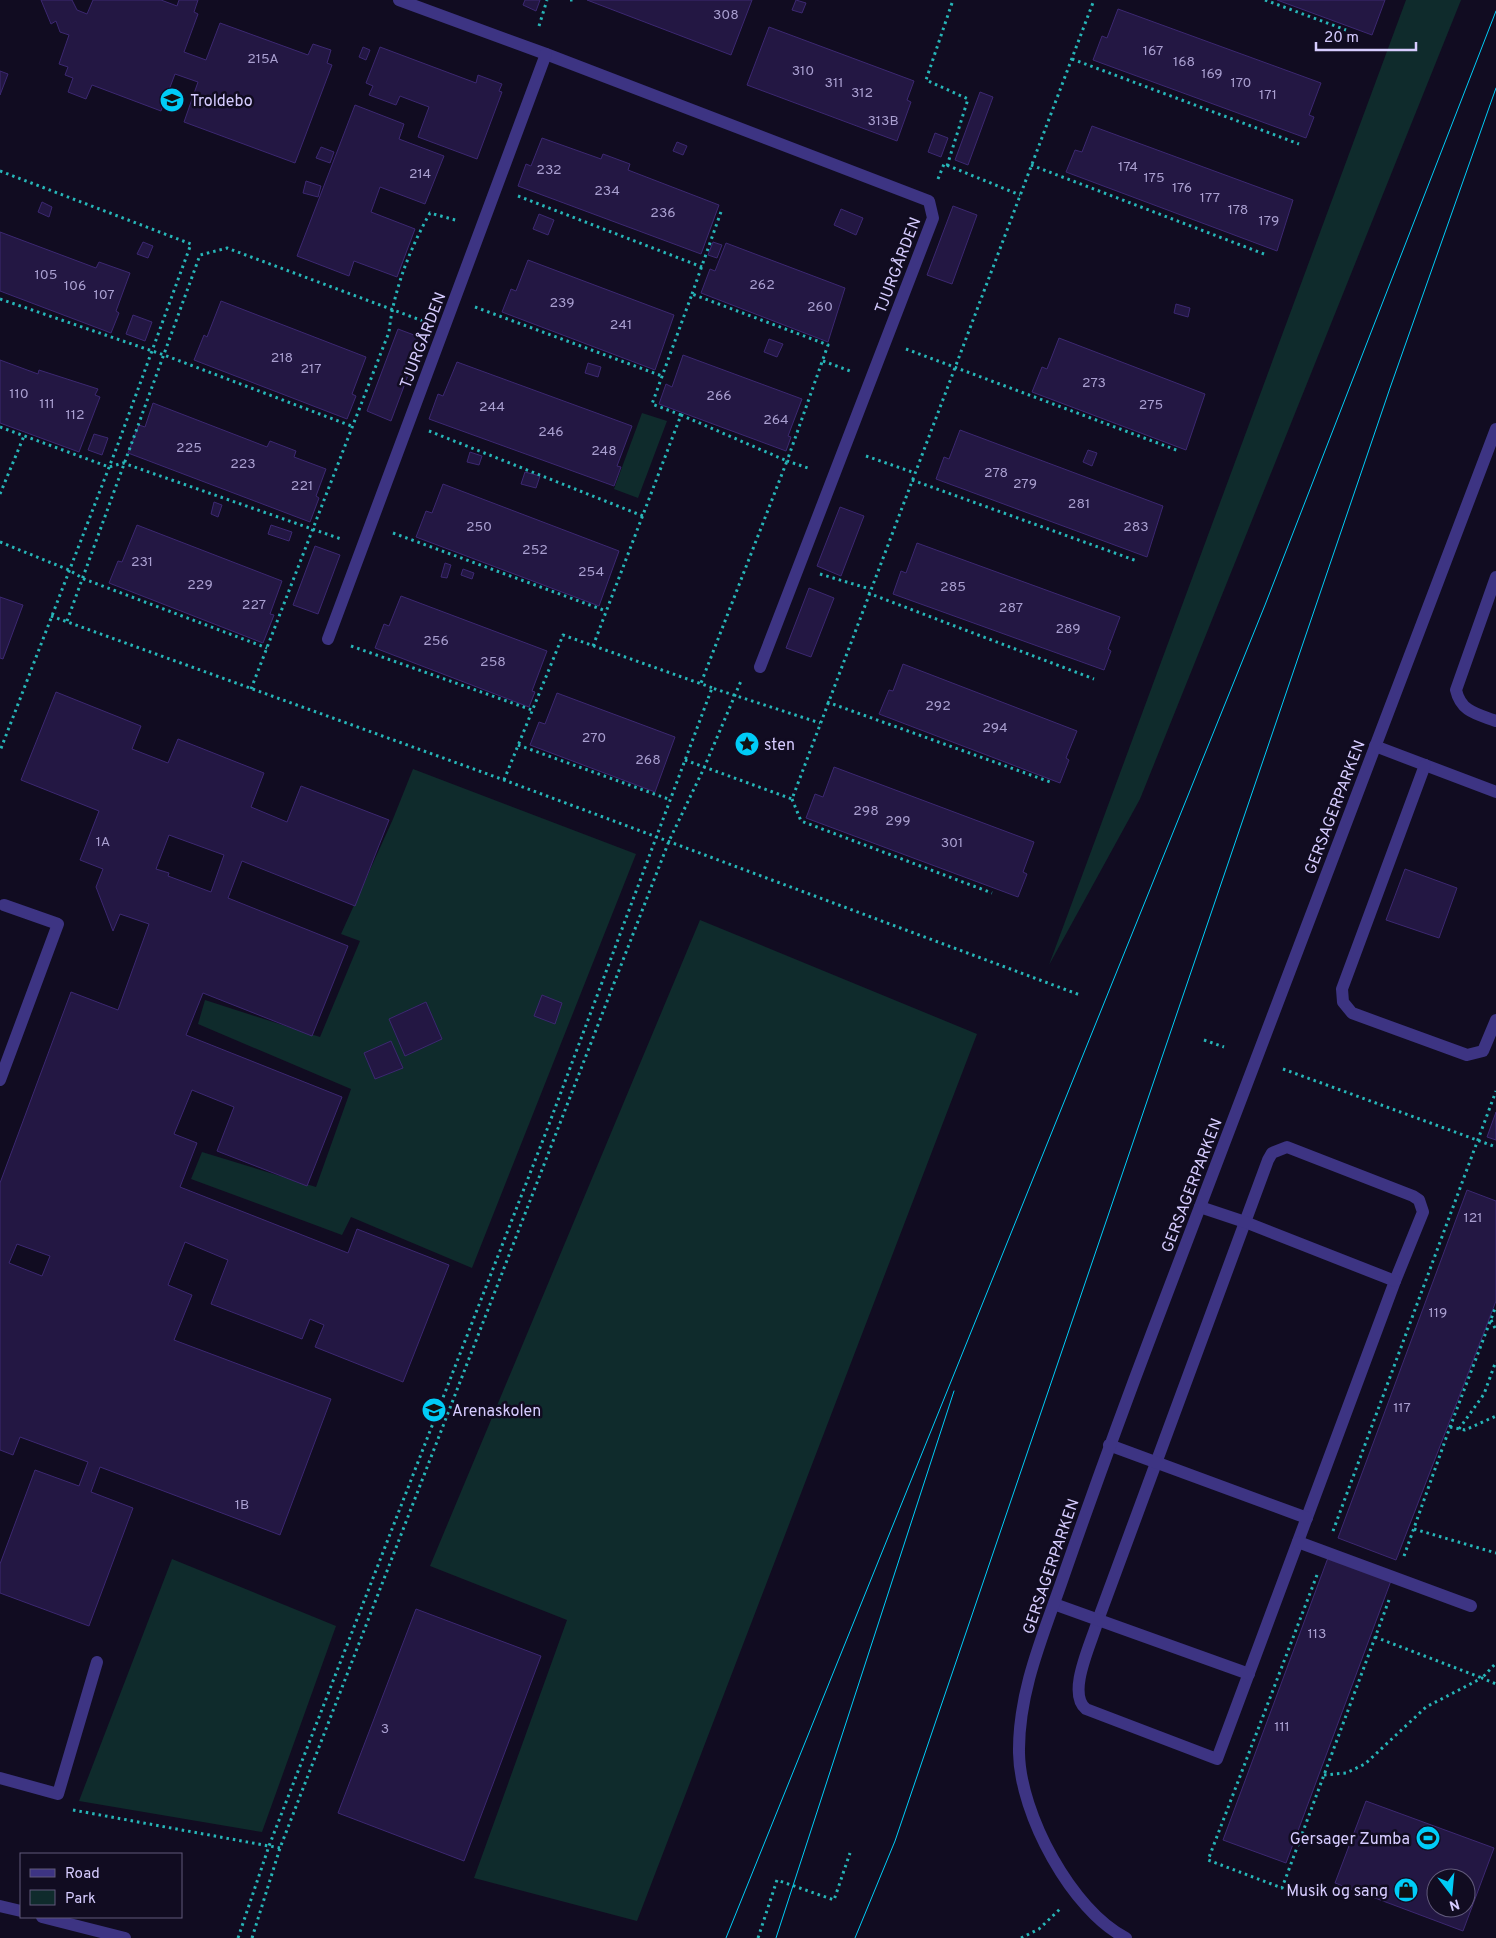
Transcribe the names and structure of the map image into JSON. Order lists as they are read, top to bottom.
{
  "streets": {
    "street": ["TJURGÅRDEN", "GERSAGERPARKEN"]
  },
  "places": {
    "school or university": ["Troldebo", "Arenaskolen"],
    "place": ["sten"],
    "sports": ["Gersager Zumba"],
    "shop": ["Musik og sang"]
  },
  "house_numbers": [
    "308",
    "167",
    "215A",
    "168",
    "310",
    "169",
    "311",
    "170",
    "312",
    "171",
    "313B",
    "174",
    "232",
    "214",
    "175",
    "176",
    "234",
    "177",
    "178",
    "236",
    "179",
    "105",
    "262",
    "106",
    "107",
    "239",
    "260",
    "241",
    "218",
    "217",
    "273",
    "110",
    "266",
    "111",
    "275",
    "244",
    "112",
    "264",
    "246",
    "225",
    "248",
    "223",
    "278",
    "279",
    "221",
    "281",
    "250",
    "283",
    "252",
    "231",
    "254",
    "229",
    "285",
    "227",
    "287",
    "289",
    "256",
    "258",
    "292",
    "294",
    "270",
    "268",
    "298",
    "299",
    "1A",
    "301",
    "121",
    "119",
    "117",
    "1B",
    "113",
    "111",
    "3"
  ],
  "legend": ["Road", "Park"],
  "scale_bar": "20 m",
  "north": "bottom"
}
